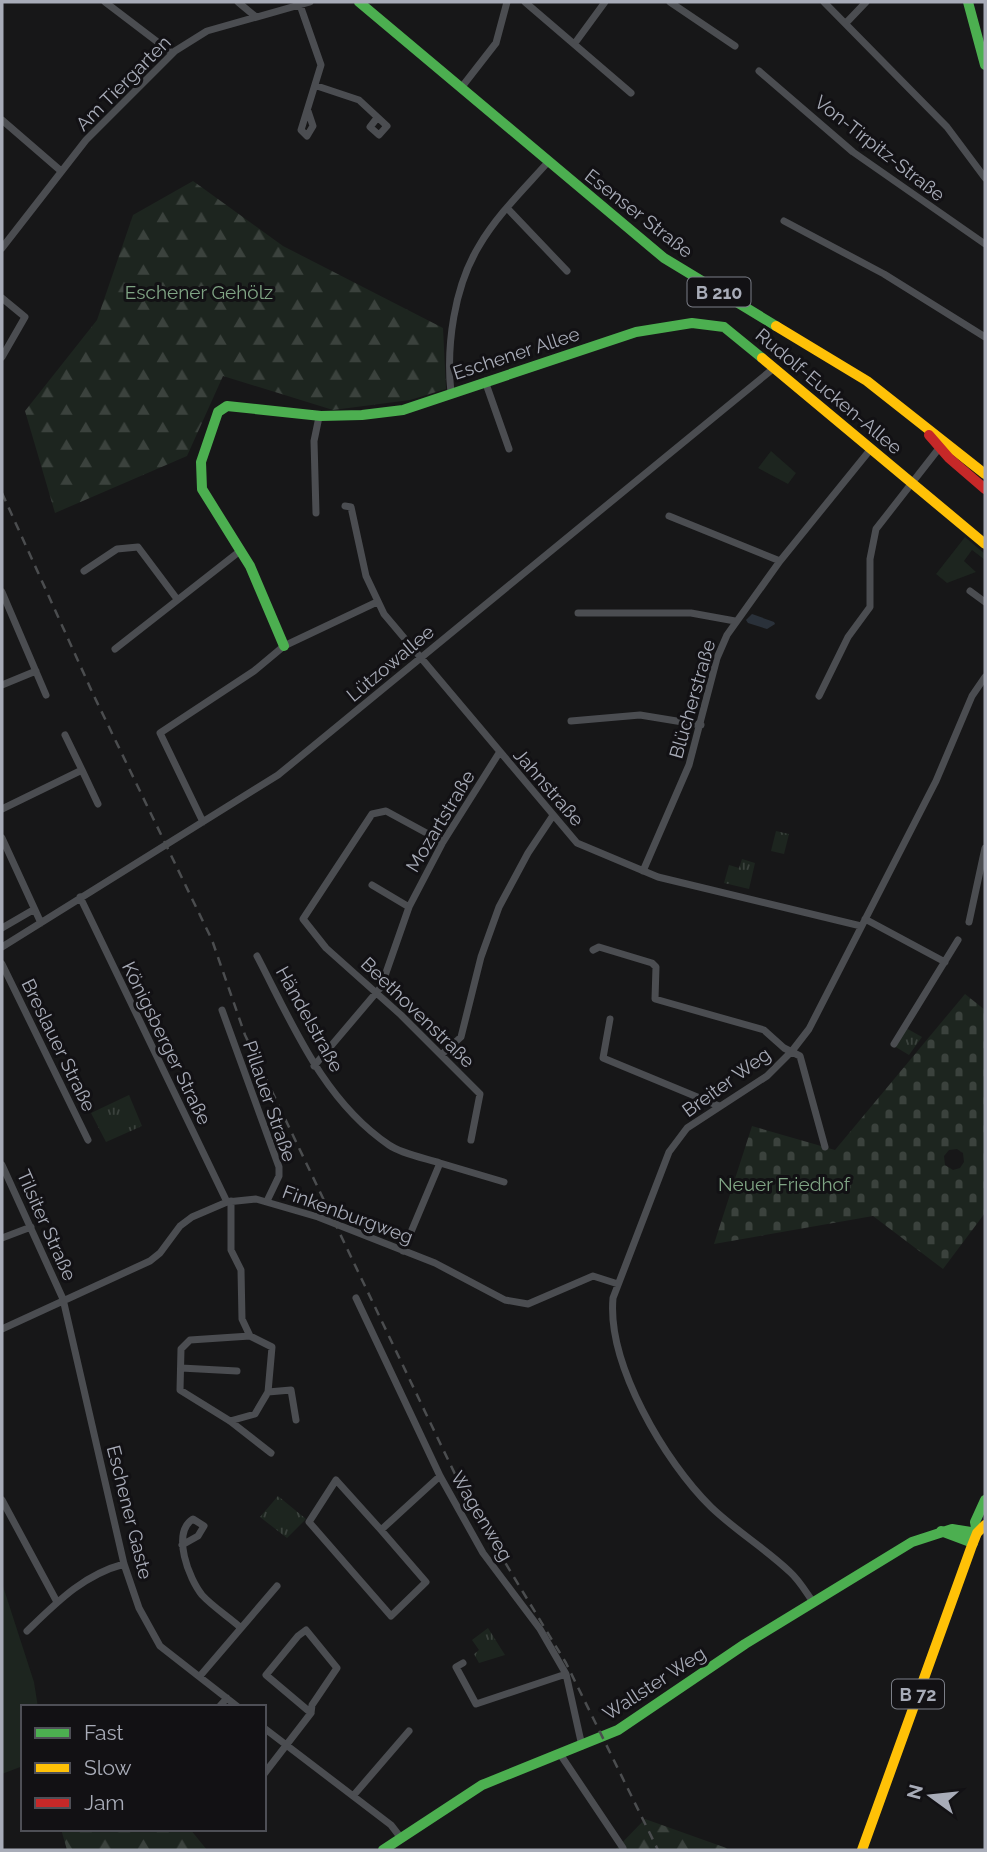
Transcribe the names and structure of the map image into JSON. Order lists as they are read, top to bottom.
{
  "streets": {
    "street": [
      "Am Tiergarten",
      "Von-Tirpitz-Straße",
      "Esenser Straße",
      "B 210",
      "Eschener Allee",
      "Rudolf-Eucken-Allee",
      "Lützowallee",
      "Blücherstraße",
      "Jahnstraße",
      "Mozartstraße",
      "Beethovenstraße",
      "Händelstraße",
      "Königsberger Straße",
      "Breslauer Straße",
      "Breiter Weg",
      "Pillauer Straße",
      "Finkenburgweg",
      "Tilsiter Straße",
      "Eschener Gaste",
      "Wagenweg",
      "Wallster Weg",
      "B 72"
    ]
  },
  "crossings": [
    ["Eschener Allee", "Rudolf-Eucken-Allee"],
    ["Rudolf-Eucken-Allee", "Lützowallee"],
    ["Rudolf-Eucken-Allee", "Blücherstraße"],
    ["Lützowallee", "Jahnstraße"],
    ["Lützowallee", "Königsberger Straße"],
    ["Blücherstraße", "Jahnstraße"],
    ["Jahnstraße", "Mozartstraße"],
    ["Jahnstraße", "Breiter Weg"],
    ["Mozartstraße", "Beethovenstraße"],
    ["Mozartstraße", "Händelstraße"],
    ["Königsberger Straße", "Finkenburgweg"],
    ["Breiter Weg", "Finkenburgweg"],
    ["Breiter Weg", "Wallster Weg"],
    ["Pillauer Straße", "Finkenburgweg"],
    ["Finkenburgweg", "Tilsiter Straße"],
    ["Finkenburgweg", "Eschener Gaste"],
    ["Tilsiter Straße", "Eschener Gaste"],
    ["Wagenweg", "Wallster Weg"],
    ["Wallster Weg", "B 72"]
  ],
  "parks": ["Eschener Gehölz", "Neuer Friedhof"],
  "legend": ["Fast", "Slow", "Jam"],
  "north": "left"
}
